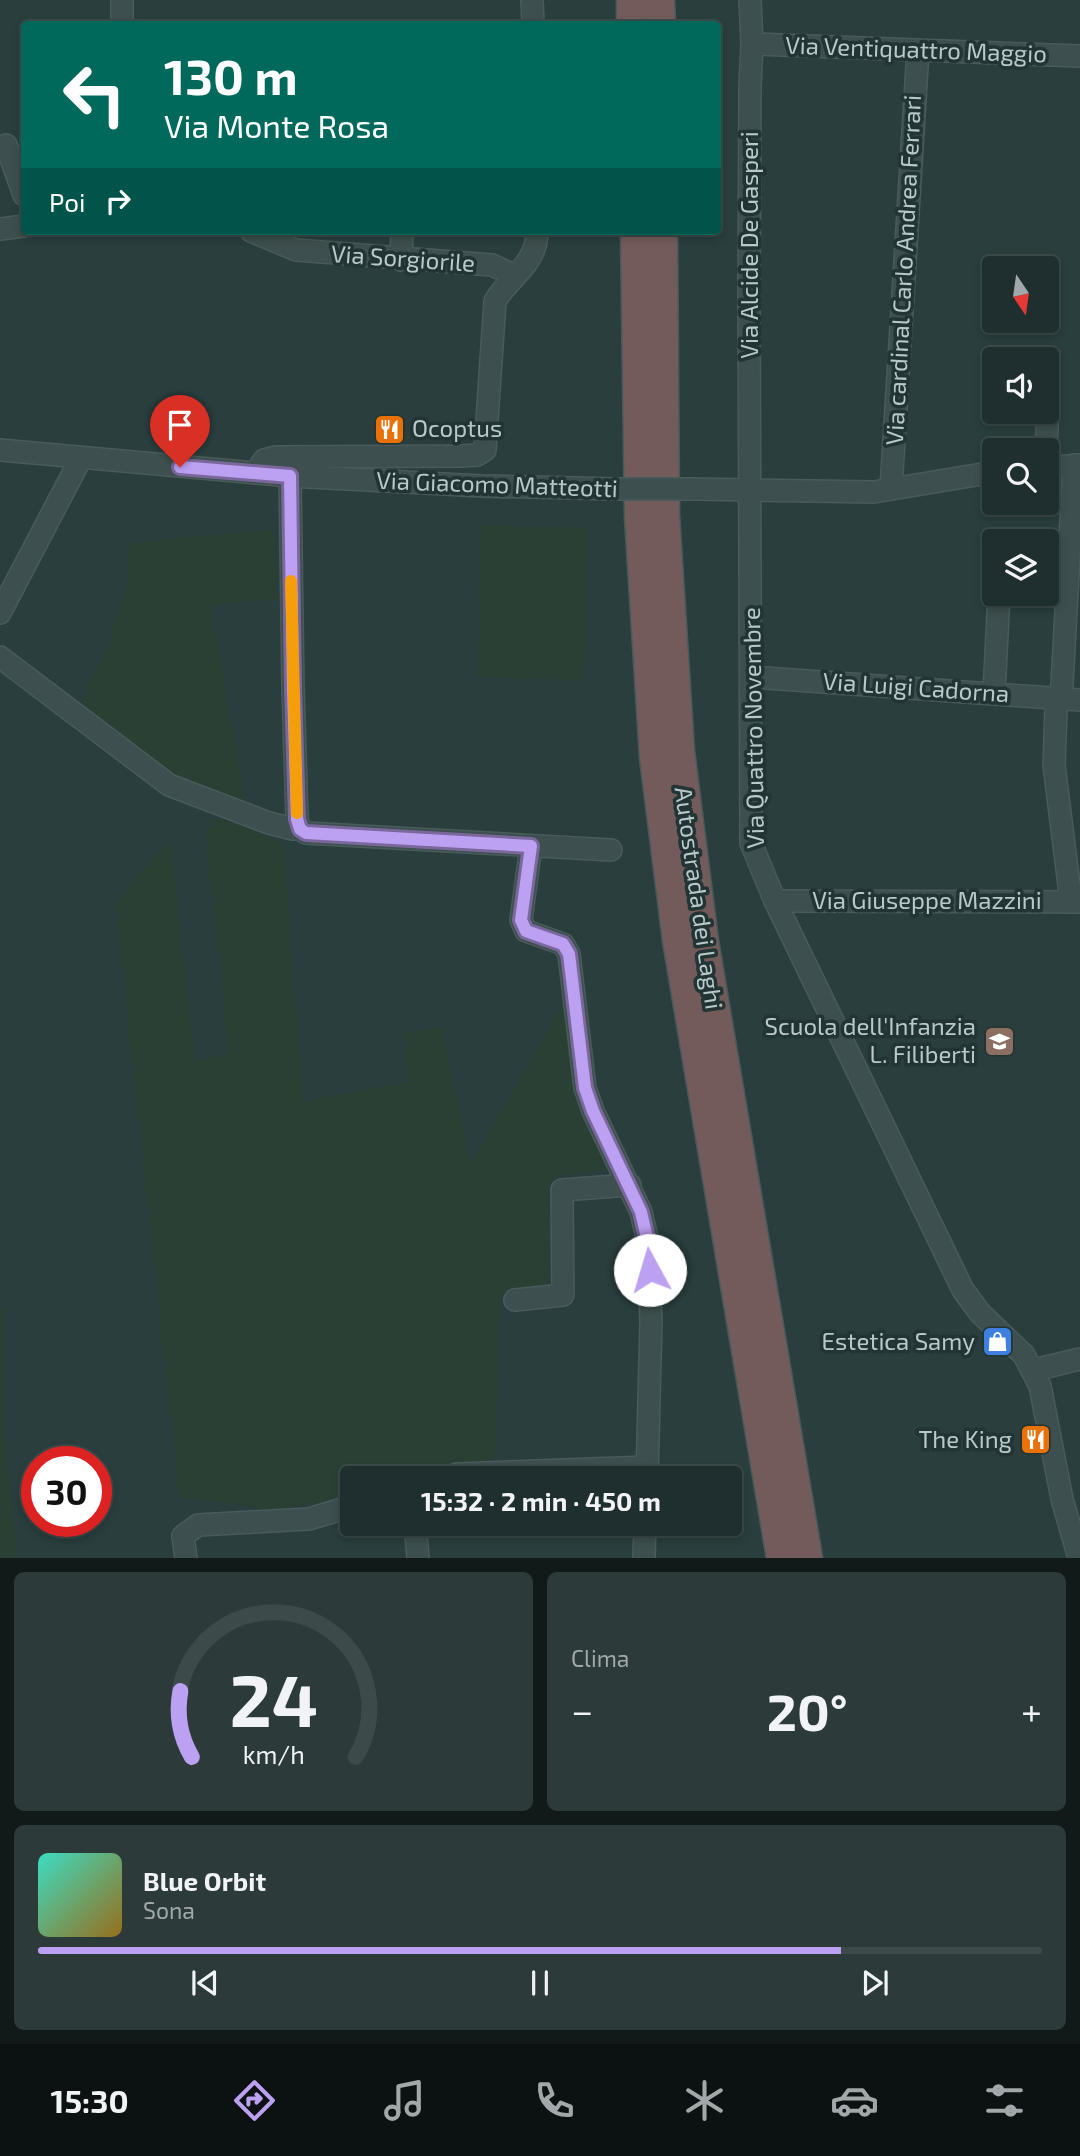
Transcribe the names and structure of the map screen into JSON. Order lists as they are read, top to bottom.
{
  "streets": {
    "highway": ["Autostrada dei Laghi"],
    "street": [
      "Via Ventiquattro Maggio",
      "Via Alcide De Gasperi",
      "Via Sorgiorile",
      "Via cardinal Carlo Andrea Ferrari",
      "Via Giacomo Matteotti",
      "Via Luigi Cadorna",
      "Via Quattro Novembre",
      "Via Giuseppe Mazzini"
    ]
  },
  "crossings": [
    ["Via Ventiquattro Maggio", "Via Alcide De Gasperi"],
    ["Via Ventiquattro Maggio", "Via cardinal Carlo Andrea Ferrari"],
    ["Via Alcide De Gasperi", "Via Giacomo Matteotti"],
    ["Via Alcide De Gasperi", "Via Quattro Novembre"],
    ["Via cardinal Carlo Andrea Ferrari", "Via Giacomo Matteotti"],
    ["Via Giacomo Matteotti", "Via Quattro Novembre"],
    ["Via Luigi Cadorna", "Via Quattro Novembre"],
    ["Via Quattro Novembre", "Via Giuseppe Mazzini"]
  ],
  "places": {
    "restaurant": ["Ocoptus", "The King"],
    "school or university": ["Scuola dell'Infanzia L. Filiberti"],
    "shop": ["Estetica Samy"]
  },
  "north": "bottom",
  "page": {
    "turn": ["130 m", "Via Monte Rosa"],
    "then": "Poi",
    "limit": "30",
    "trip": "15:32 · 2 min · 450 m",
    "tile": "Clima",
    "heat": ["−", "20°", "+"],
    "song": ["Blue Orbit", "Sona"],
    "tabs": "15:30",
    "gauge": ["24", "km/h"]
  }
}
